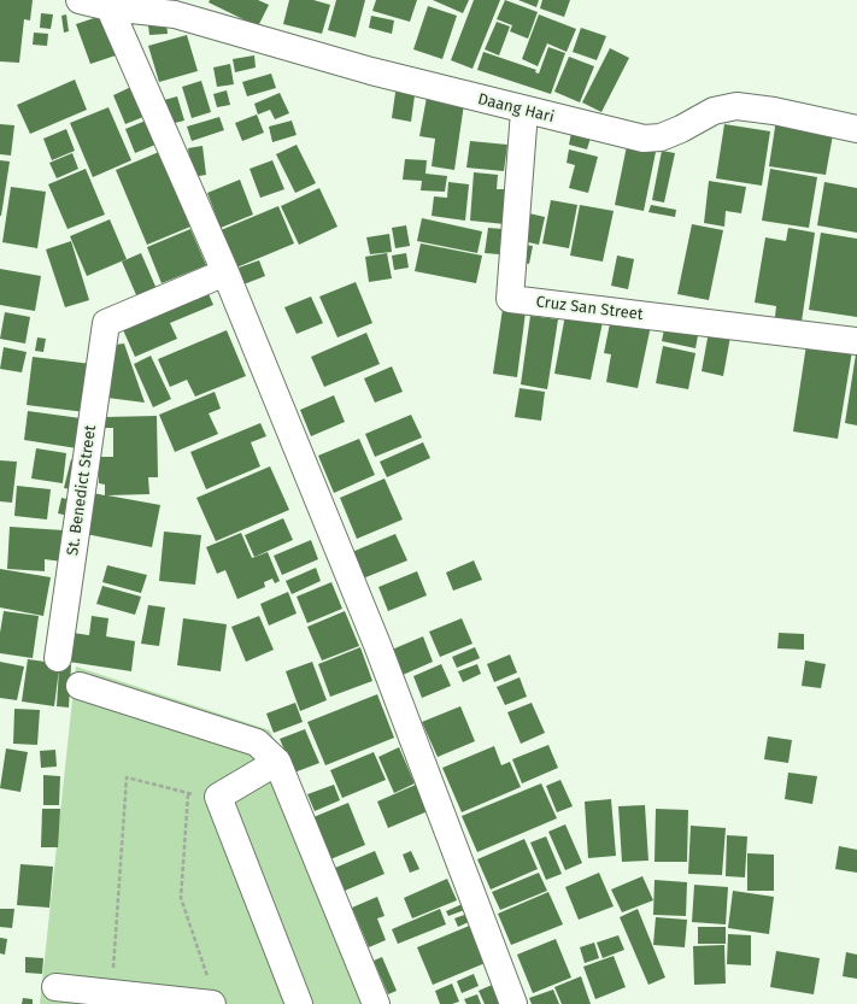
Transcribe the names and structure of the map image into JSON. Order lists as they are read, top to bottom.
{
  "streets": {
    "street": ["Daang Hari", "Cruz San Street", "St. Benedict Street"]
  },
  "crossings": [
    ["Daang Hari", "Cruz San Street"]
  ]
}
